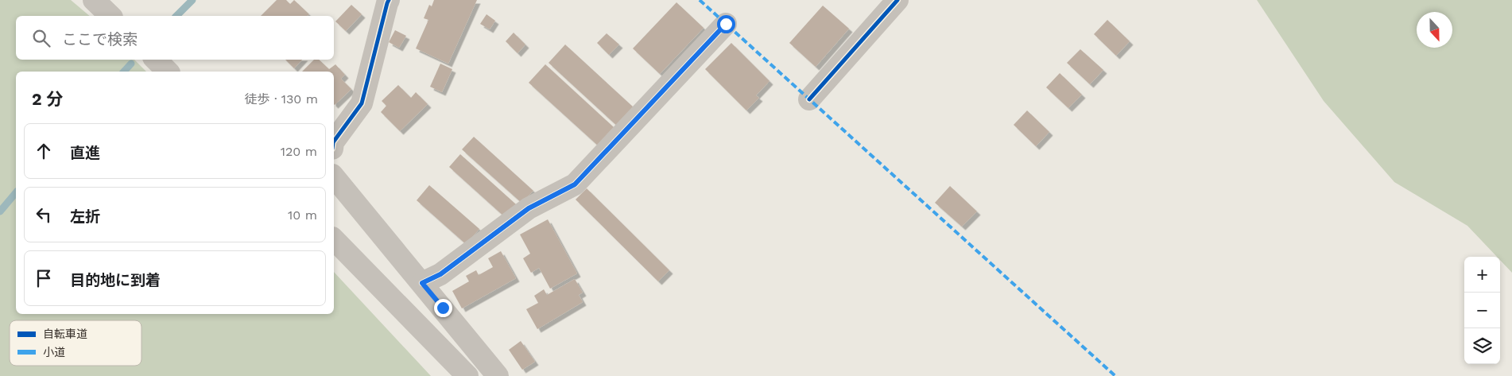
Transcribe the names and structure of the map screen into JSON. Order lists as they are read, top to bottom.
{
  "legend": ["自転車道", "小道"],
  "north": "bottom",
  "page": {
    "search": "ここで検索",
    "heading": ["2 分", "徒歩 · 130 m"],
    "list": [
      ["直進", "120 m"],
      ["左折", "10 m"],
      "目的地に到着"
    ],
    "map_buttons": ["+", "−"]
  }
}
